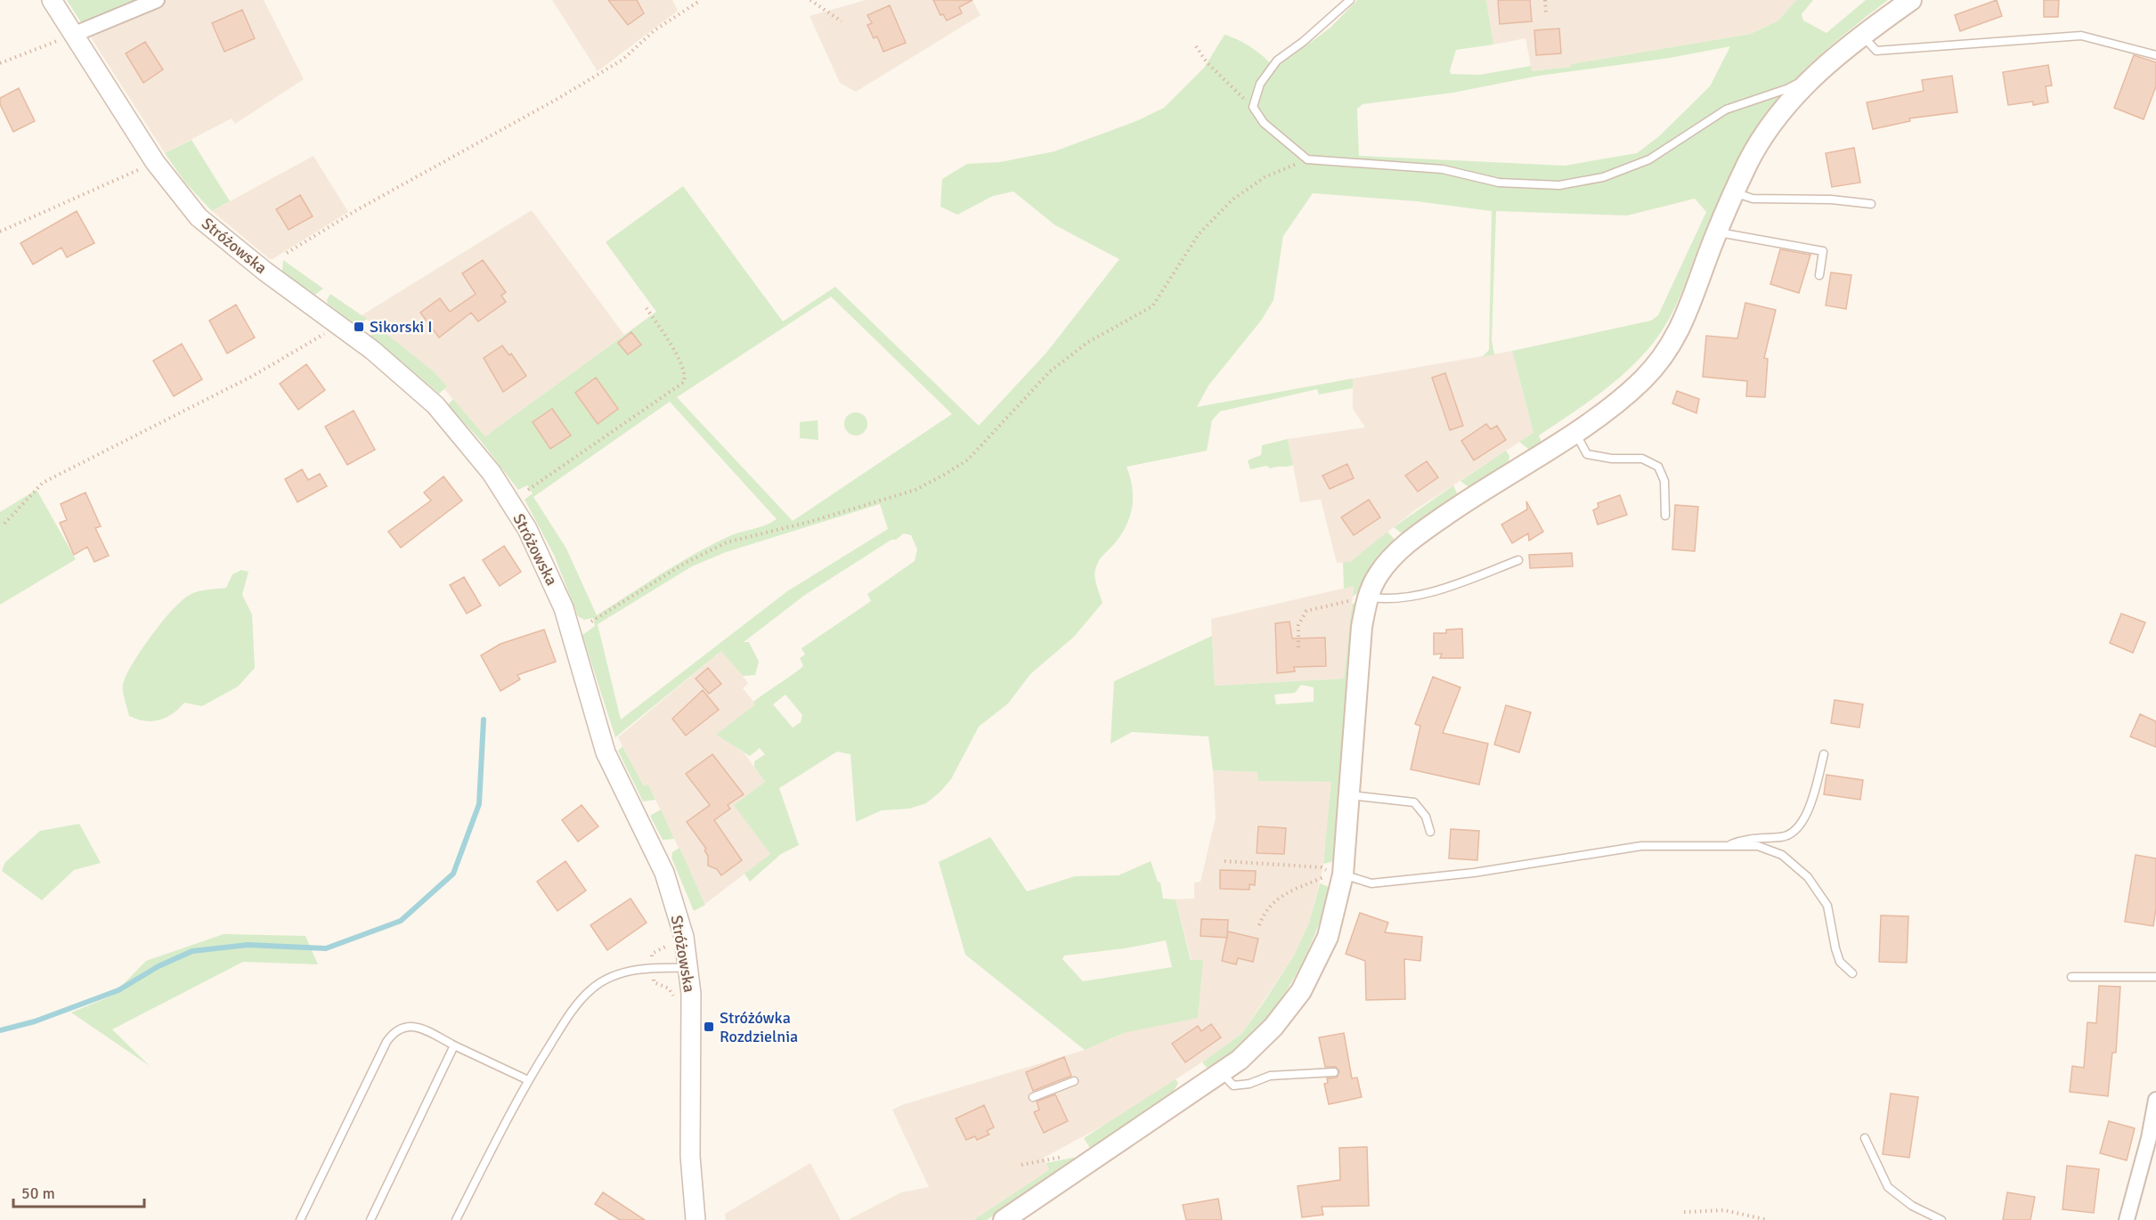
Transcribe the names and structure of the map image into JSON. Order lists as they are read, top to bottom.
{
  "streets": {
    "street": ["Stróżowska"]
  },
  "places": {
    "transit": ["Sikorski I", "Stróżówka Rozdzielnia"]
  },
  "scale_bar": "50 m"
}
